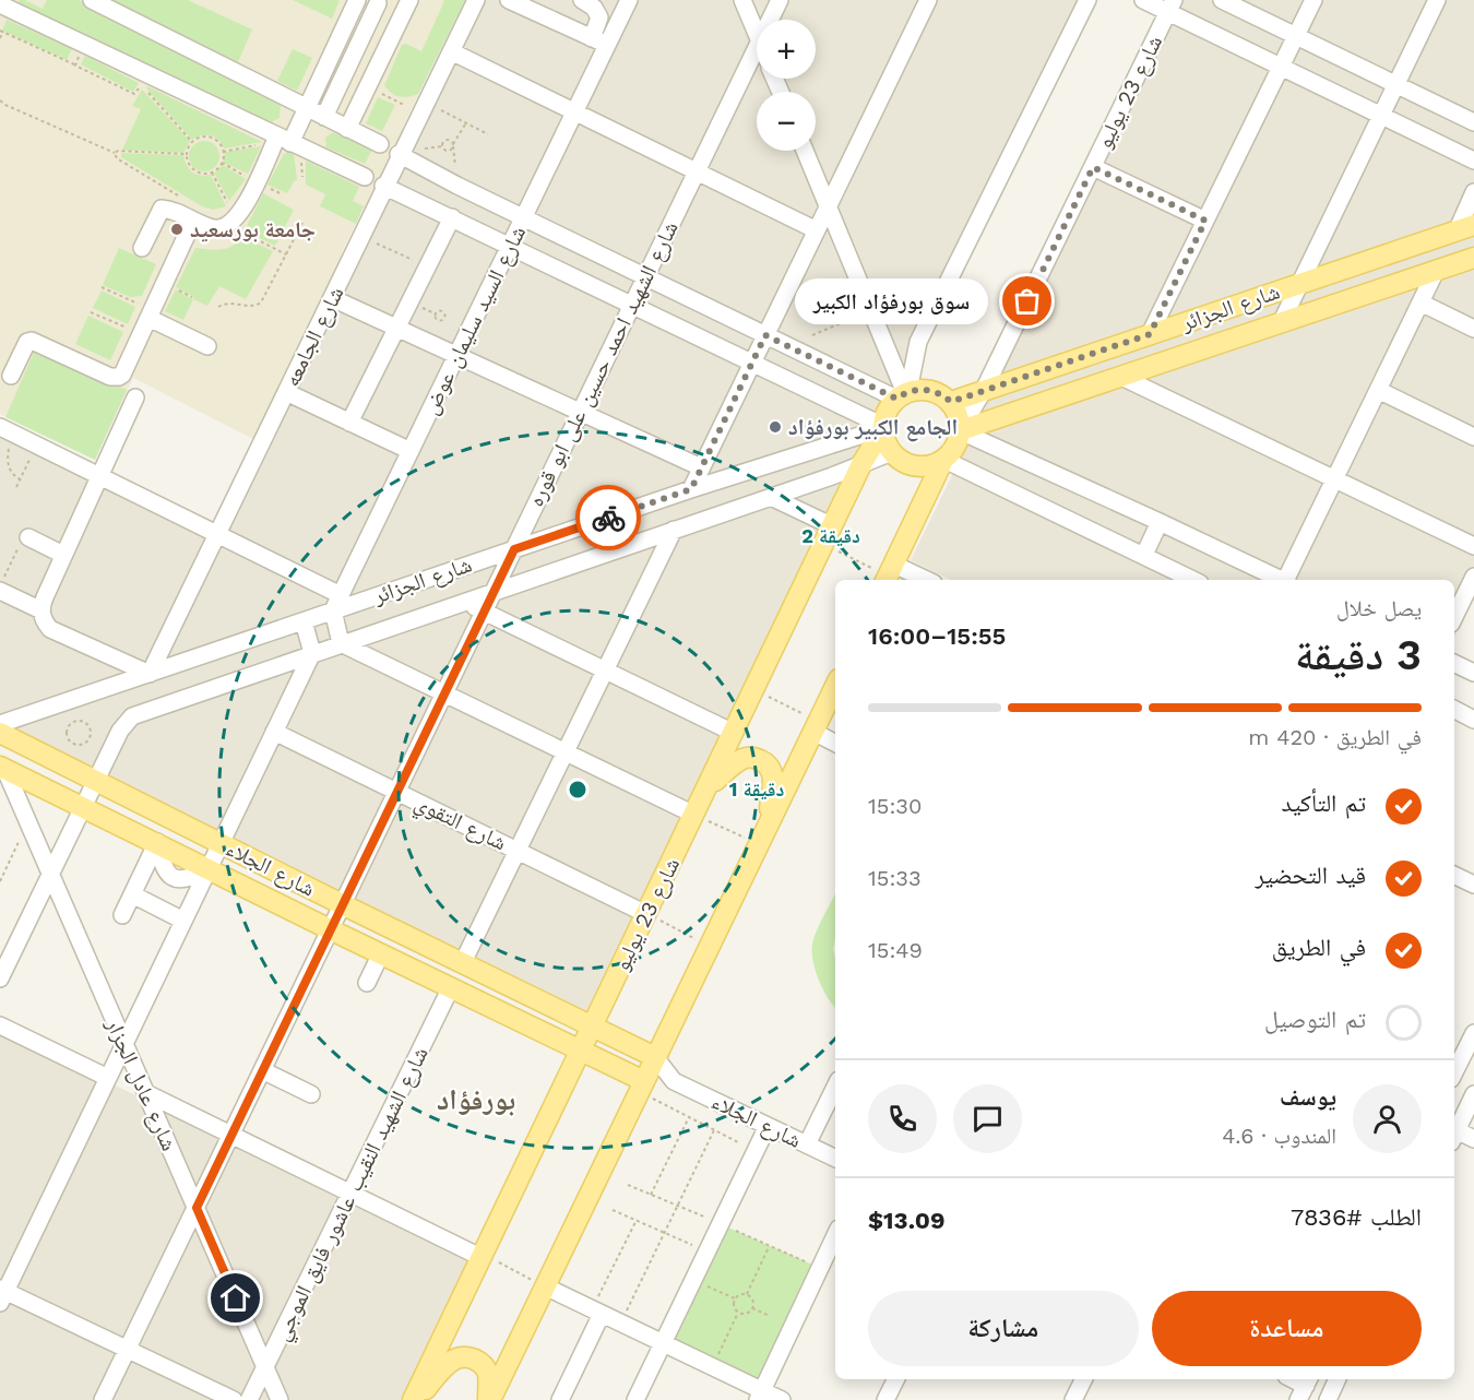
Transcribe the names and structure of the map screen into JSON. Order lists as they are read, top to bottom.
{
  "streets": {
    "main road": ["شارع 23 يوليو", "شارع الجزائر", "شارع الجلاء"],
    "street": [
      "شارع السيد سليمان عوض",
      "شارع الجامعه",
      "شارع الشهيد احمد حسين على ابو قوره",
      "شارع التقوي",
      "شارع عادل الجزار",
      "شارع الشهيد النقيب عاشور فايق الموجي"
    ]
  },
  "crossings": [
    ["شارع 23 يوليو", "شارع الجزائر"],
    ["شارع 23 يوليو", "شارع التقوي"],
    ["شارع 23 يوليو", "شارع الجلاء"],
    ["شارع الجزائر", "شارع السيد سليمان عوض"],
    ["شارع الجزائر", "شارع الجامعه"],
    ["شارع الجزائر", "شارع الشهيد احمد حسين على ابو قوره"],
    ["شارع الجزائر", "شارع الجلاء"],
    ["شارع الشهيد احمد حسين على ابو قوره", "شارع التقوي"],
    ["شارع الشهيد احمد حسين على ابو قوره", "شارع الجلاء"],
    ["شارع الشهيد احمد حسين على ابو قوره", "شارع عادل الجزار"],
    ["شارع الجلاء", "شارع عادل الجزار"],
    ["شارع الجلاء", "شارع الشهيد النقيب عاشور فايق الموجي"],
    ["شارع عادل الجزار", "شارع الشهيد النقيب عاشور فايق الموجي"]
  ],
  "districts": ["بورفؤاد"],
  "places": ["جامعة بورسعيد", "سوق بورفؤاد الكبير", "الجامع الكبير بورفؤاد"],
  "page": {
    "map_buttons": ["+", "−"],
    "bubble": "سوق بورفؤاد الكبير",
    "heading": ["3 دقيقة", "يصل خلال", "15:55–16:00"],
    "panel": [
      "يوسف",
      "المندوب · 4.6",
      "الطلب #7836",
      "$13.09"
    ],
    "bar": "في الطريق · 420 m",
    "list": [
      ["تم التأكيد", "15:30"],
      ["قيد التحضير", "15:33"],
      ["في الطريق", "15:49"],
      "تم التوصيل"
    ],
    "buttons": ["مساعدة", "مشاركة"]
  },
  "rings": ["2 دقيقة", "1 دقيقة"]
}
